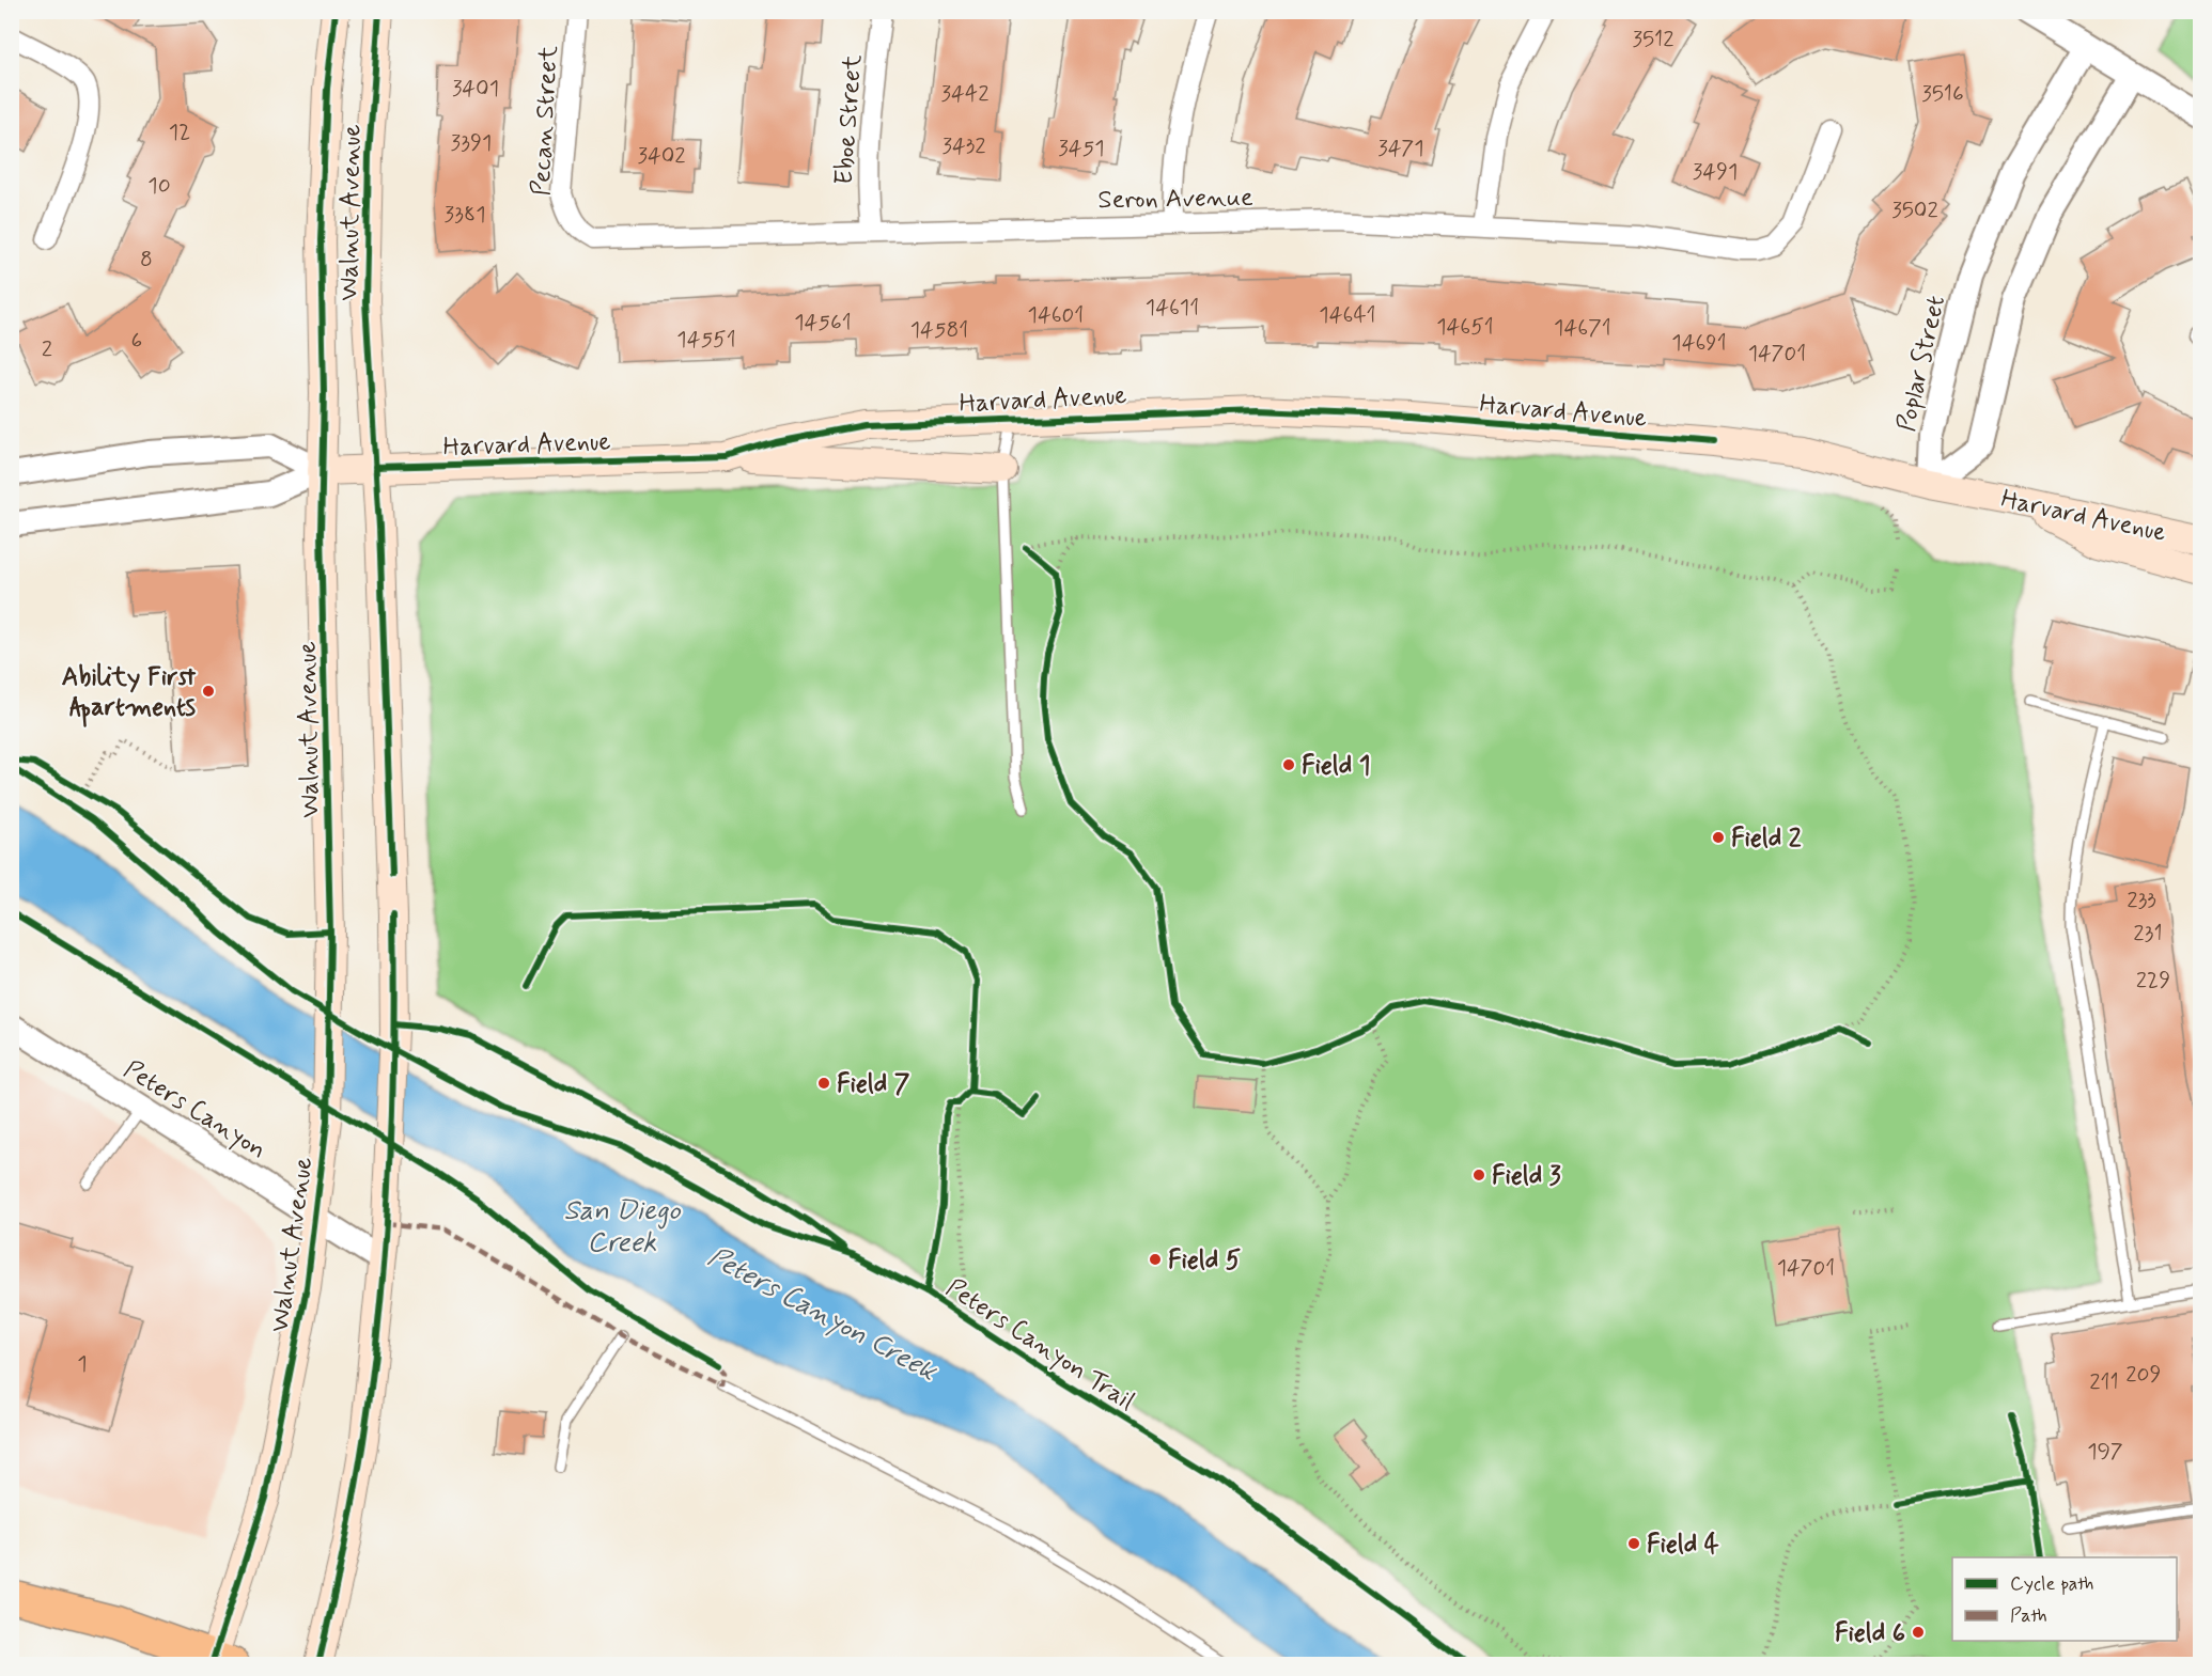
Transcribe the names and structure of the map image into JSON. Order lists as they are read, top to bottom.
{
  "streets": {
    "main road": ["Walnut Avenue", "Harvard Avenue"],
    "street": [
      "Eboe Street",
      "Pecan Street",
      "Seron Avenue",
      "Poplar Street",
      "Peters Canyon"
    ],
    "cycle path": ["Peters Canyon Trail"]
  },
  "crossings": [
    ["Eboe Street", "Seron Avenue"],
    ["Pecan Street", "Seron Avenue"],
    ["Walnut Avenue", "Harvard Avenue"],
    ["Walnut Avenue", "Peters Canyon"],
    ["Poplar Street", "Harvard Avenue"]
  ],
  "water": ["San Diego Creek", "Peters Canyon Creek"],
  "places": [
    "Ability First Apartments",
    "Field 1",
    "Field 2",
    "Field 7",
    "Field 3",
    "Field 5",
    "Field 4",
    "Field 6"
  ],
  "house_numbers": [
    "3512",
    "3401",
    "3442",
    "3516",
    "12",
    "3391",
    "3432",
    "3451",
    "3471",
    "3402",
    "3491",
    "10",
    "3502",
    "3381",
    "8",
    "14611",
    "14601",
    "14641",
    "14561",
    "14651",
    "14671",
    "14581",
    "14551",
    "6",
    "14691",
    "2",
    "14701",
    "233",
    "231",
    "229",
    "14701",
    "1",
    "209",
    "211",
    "197"
  ],
  "legend": ["Cycle path", "Path"]
}
